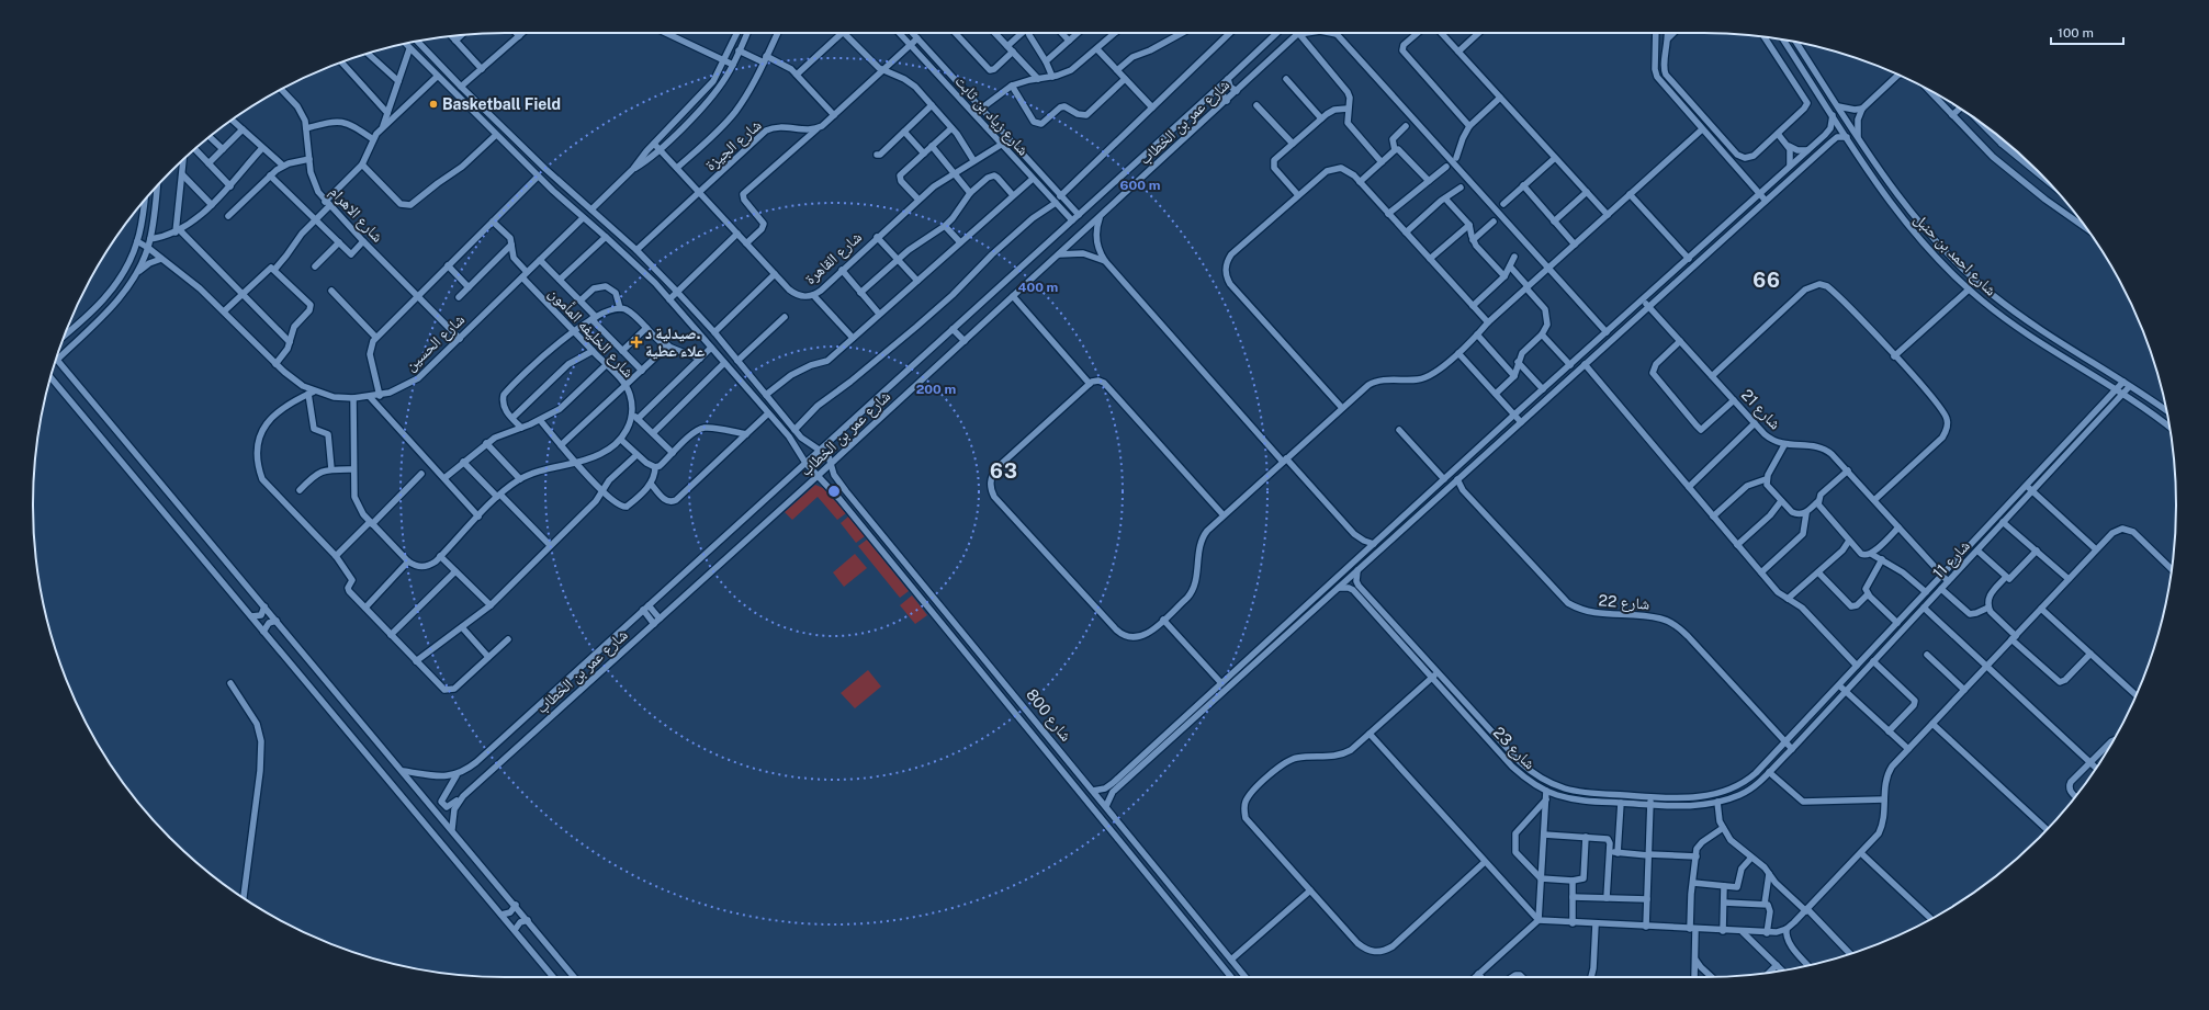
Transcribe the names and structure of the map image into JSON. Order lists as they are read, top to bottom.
{
  "streets": {
    "street": [
      "شارع زياد بن ثابت",
      "شارع عمر بن الخطاب",
      "شارع الجيزة",
      "شارع الاهرام",
      "شارع احمد بن حنبل",
      "شارع القاهرة",
      "شارع الخليفه المأمون",
      "شارع الحسين",
      "شارع 21",
      "شارع 11",
      "شارع 22",
      "شارع 800",
      "شارع 23"
    ]
  },
  "crossings": [
    ["شارع زياد بن ثابت", "شارع عمر بن الخطاب"],
    ["شارع زياد بن ثابت", "شارع القاهرة"],
    ["شارع عمر بن الخطاب", "شارع 800"],
    ["شارع الجيزة", "شارع القاهرة"],
    ["شارع الاهرام", "شارع الحسين"],
    ["شارع احمد بن حنبل", "شارع 11"],
    ["شارع الخليفه المأمون", "شارع الحسين"],
    ["شارع الحسين", "شارع 800"],
    ["شارع 21", "شارع 11"],
    ["شارع 11", "شارع 22"],
    ["شارع 11", "شارع 23"],
    ["شارع 22", "شارع 23"]
  ],
  "districts": ["66", "63"],
  "places": {
    "other": ["Basketball Field"],
    "health": ["صيدلية د. علاء عطية"]
  },
  "scale_bar": "100 m",
  "rings": ["600 m", "400 m", "200 m"]
}
